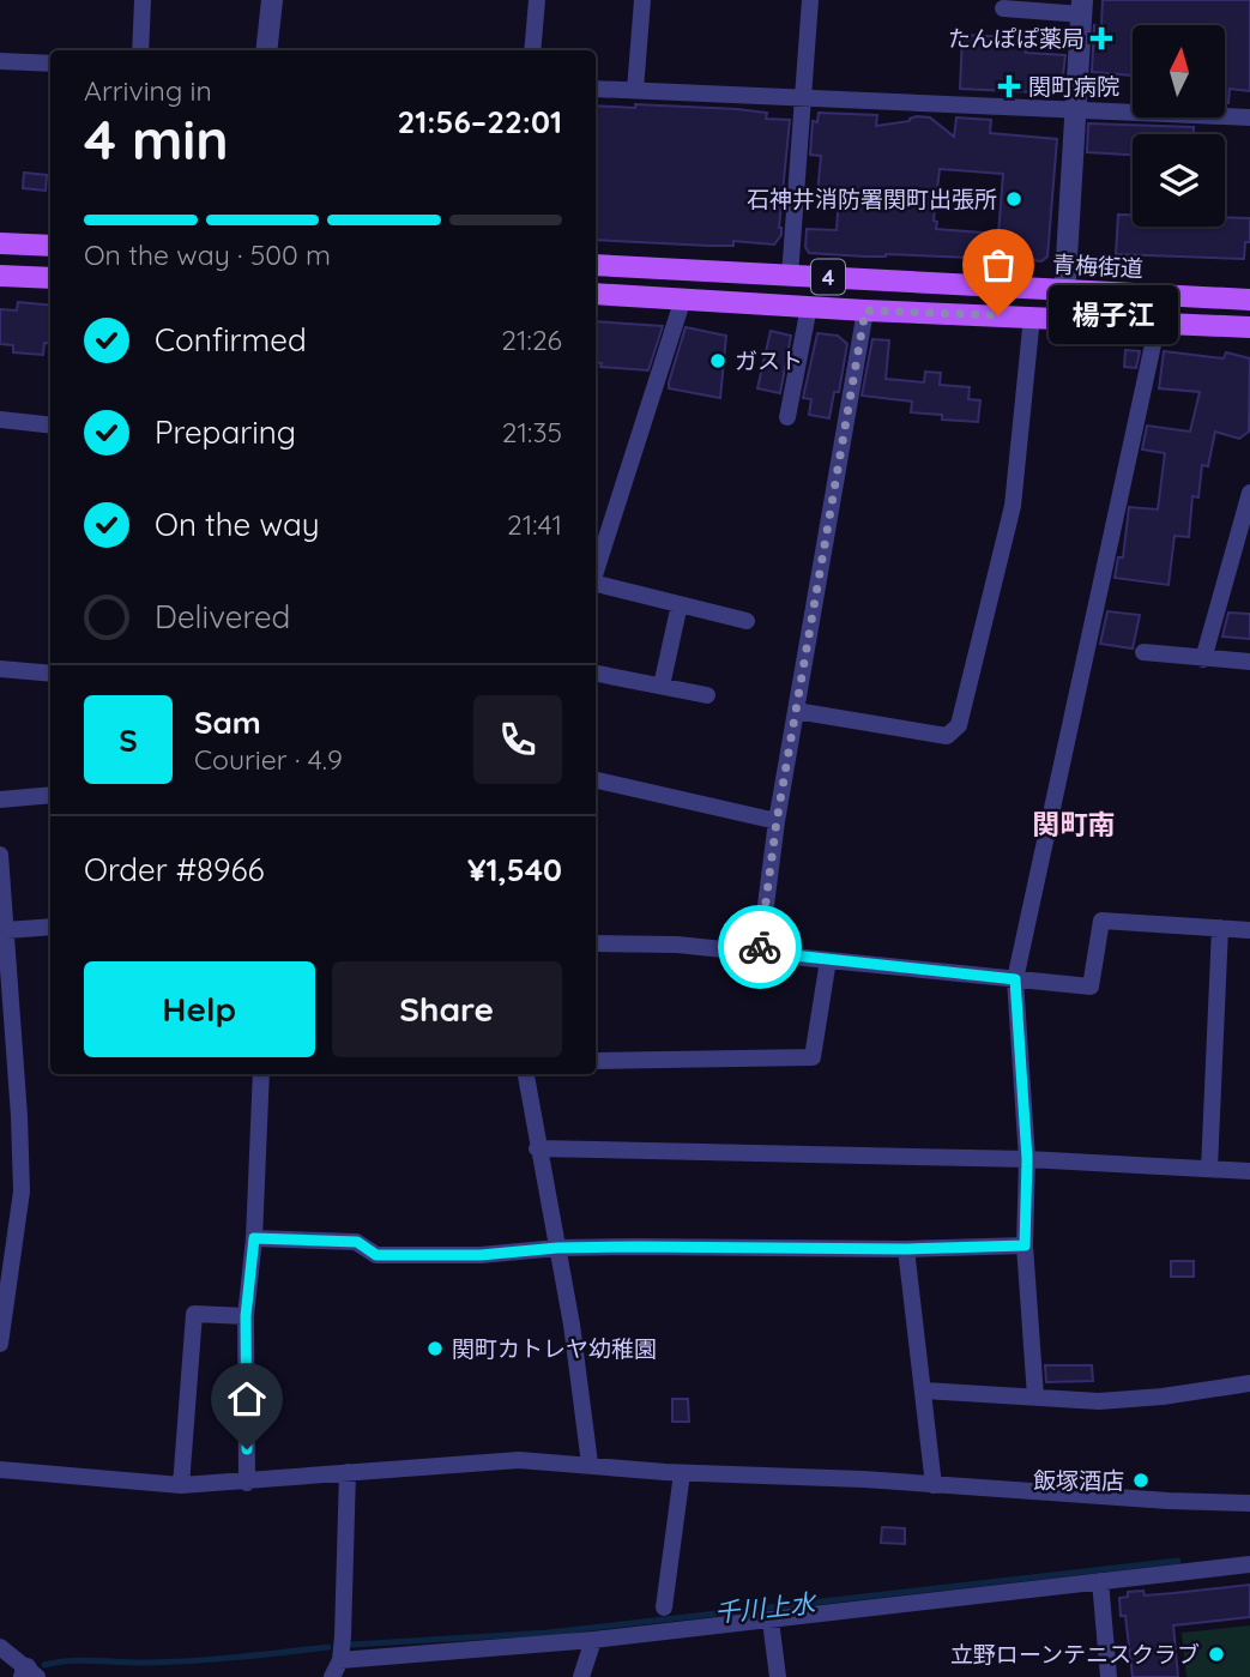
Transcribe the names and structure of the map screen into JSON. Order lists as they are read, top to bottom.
{
  "streets": {
    "main road": ["青梅街道", "4"]
  },
  "districts": ["関町南"],
  "water": ["千川上水"],
  "places": {
    "health": ["たんぽぽ薬局", "関町病院"],
    "other": [
      "石神井消防署関町出張所",
      "楊子江",
      "ガスト",
      "関町カトレヤ幼稚園",
      "飯塚酒店",
      "立野ローンテニスクラブ"
    ]
  },
  "north": "top",
  "page": {
    "heading": ["4 min", "Arriving in", "21:56–22:01"],
    "panel": [
      "Sam",
      "Courier · 4.9",
      "Order #8966",
      "¥1,540"
    ],
    "bar": "On the way · 500 m",
    "bubble": "楊子江",
    "list": [
      ["Confirmed", "21:26"],
      ["Preparing", "21:35"],
      ["On the way", "21:41"],
      "Delivered"
    ],
    "round": "S",
    "buttons": ["Help", "Share"]
  }
}
